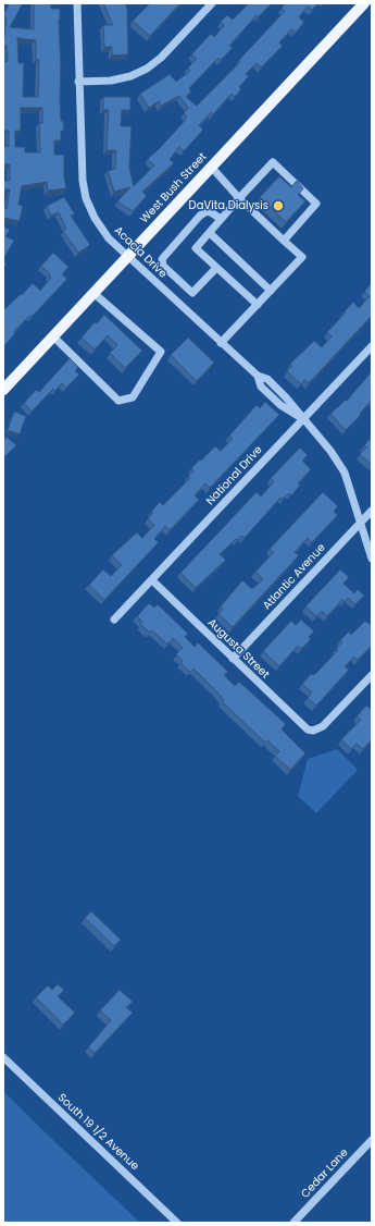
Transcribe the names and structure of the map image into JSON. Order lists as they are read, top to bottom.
{
  "streets": {
    "main road": ["West Bush Street"],
    "street": [
      "Acacia Drive",
      "National Drive",
      "Atlantic Avenue",
      "Augusta Street",
      "South 19 1/2 Avenue",
      "Cedar Lane"
    ]
  },
  "crossings": [
    ["West Bush Street", "Acacia Drive"],
    ["Acacia Drive", "National Drive"],
    ["Acacia Drive", "Atlantic Avenue"],
    ["National Drive", "Augusta Street"],
    ["Atlantic Avenue", "Augusta Street"]
  ],
  "places": ["DaVita Dialysis"]
}
